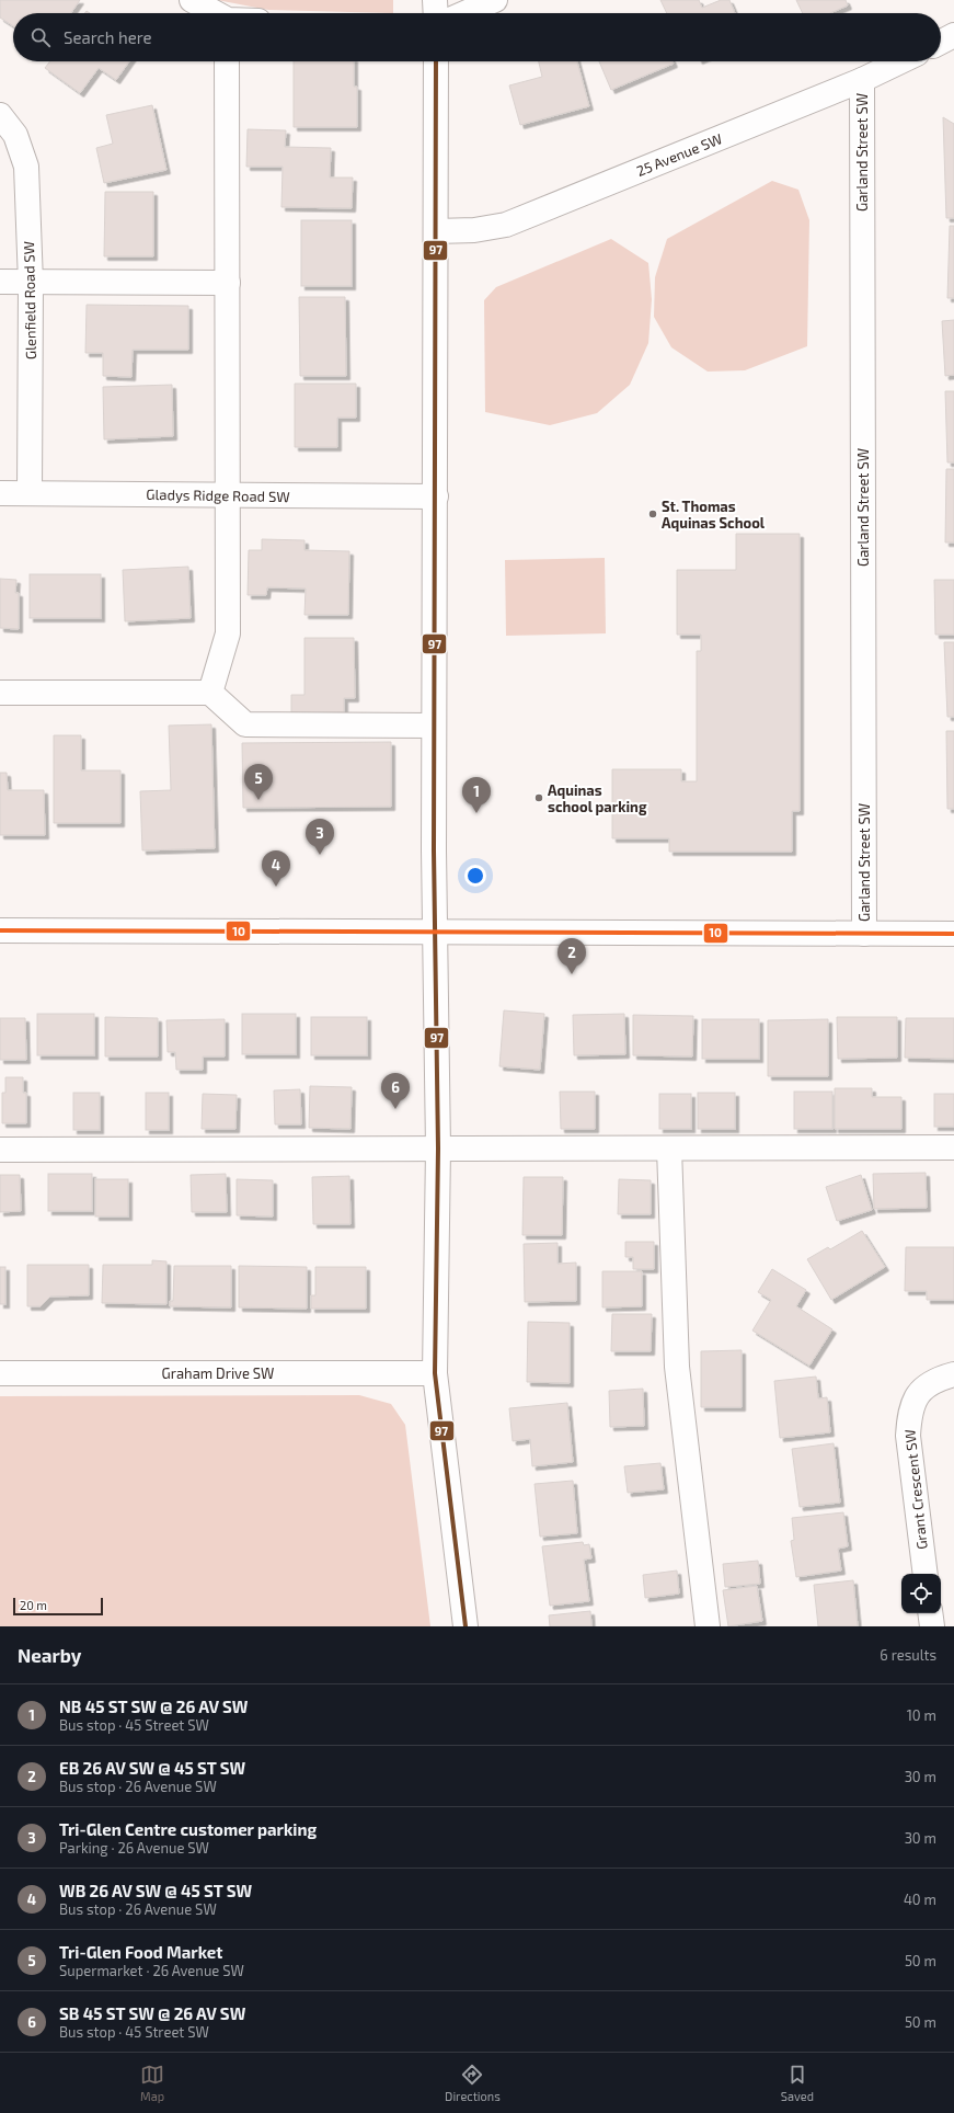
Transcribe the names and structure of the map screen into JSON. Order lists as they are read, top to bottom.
{
  "streets": {
    "street": [
      "Garland Street SW",
      "25 Avenue SW",
      "Glenfield Road SW",
      "Gladys Ridge Road SW",
      "Graham Drive SW",
      "Grant Crescent SW"
    ]
  },
  "crossings": [
    ["Garland Street SW", "25 Avenue SW"],
    ["Glenfield Road SW", "Gladys Ridge Road SW"]
  ],
  "places": ["St. Thomas Aquinas School", "Aquinas school parking"],
  "lines": ["transit line 97", "transit line 10"],
  "scale_bar": "20 m",
  "page": {
    "search": "Search here",
    "pins": [
      "5",
      "1",
      "3",
      "4",
      "2",
      "6"
    ],
    "scale": "20 m",
    "heading": ["Nearby", "6 results"],
    "list": [
      {
        "mark": "1",
        "name": "NB 45 ST SW @ 26 AV SW",
        "note": "Bus stop · 45 Street SW",
        "value": "10 m"
      },
      {
        "mark": "2",
        "name": "EB 26 AV SW @ 45 ST SW",
        "note": "Bus stop · 26 Avenue SW",
        "value": "30 m"
      },
      {
        "mark": "3",
        "name": "Tri-Glen Centre customer parking",
        "note": "Parking · 26 Avenue SW",
        "value": "30 m"
      },
      {
        "mark": "4",
        "name": "WB 26 AV SW @ 45 ST SW",
        "note": "Bus stop · 26 Avenue SW",
        "value": "40 m"
      },
      {
        "mark": "5",
        "name": "Tri-Glen Food Market",
        "note": "Supermarket · 26 Avenue SW",
        "value": "50 m"
      },
      {
        "mark": "6",
        "name": "SB 45 ST SW @ 26 AV SW",
        "note": "Bus stop · 45 Street SW",
        "value": "50 m"
      }
    ],
    "nav": ["Map", "Directions", "Saved"]
  }
}
